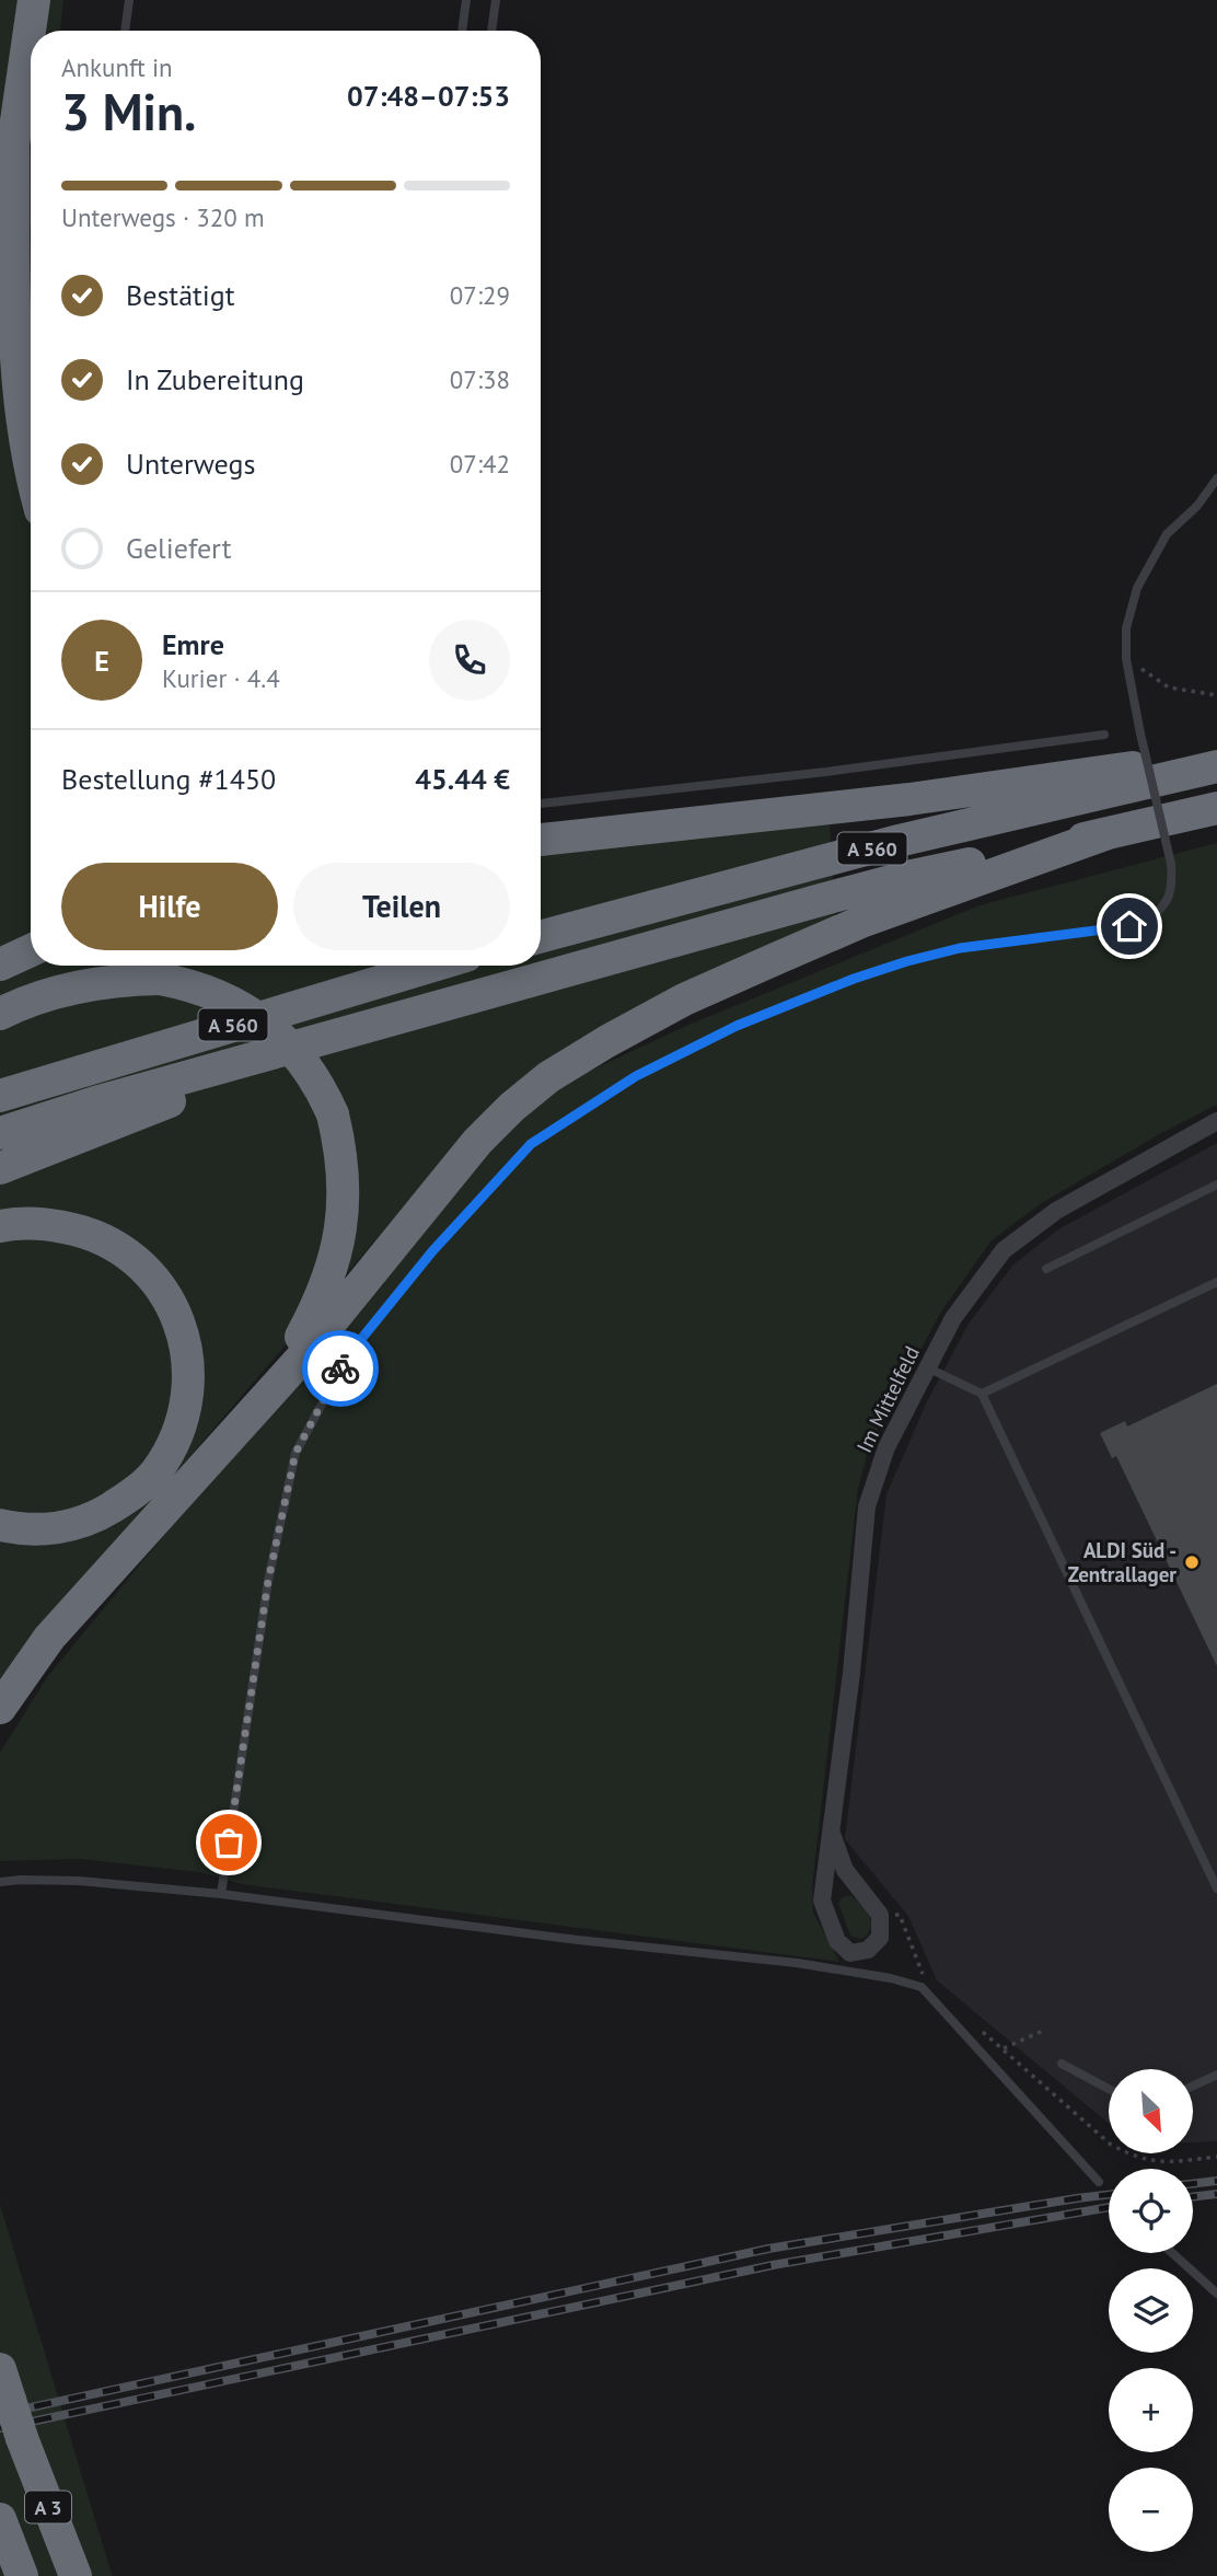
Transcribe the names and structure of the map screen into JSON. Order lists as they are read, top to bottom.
{
  "streets": {
    "highway": ["A 560", "A 3"],
    "street": ["Im Mittelfeld"]
  },
  "places": ["ALDI Süd - Zentrallager"],
  "north": "bottom right",
  "page": {
    "heading": ["3 Min.", "Ankunft in", "07:48–07:53"],
    "panel": [
      "Emre",
      "Kurier · 4.4",
      "Bestellung #1450",
      "45.44 €"
    ],
    "bar": "Unterwegs · 320 m",
    "list": [
      ["Bestätigt", "07:29"],
      ["In Zubereitung", "07:38"],
      ["Unterwegs", "07:42"],
      "Geliefert"
    ],
    "round": "E",
    "buttons": ["Hilfe", "Teilen"],
    "map_buttons": ["+", "−"]
  }
}
